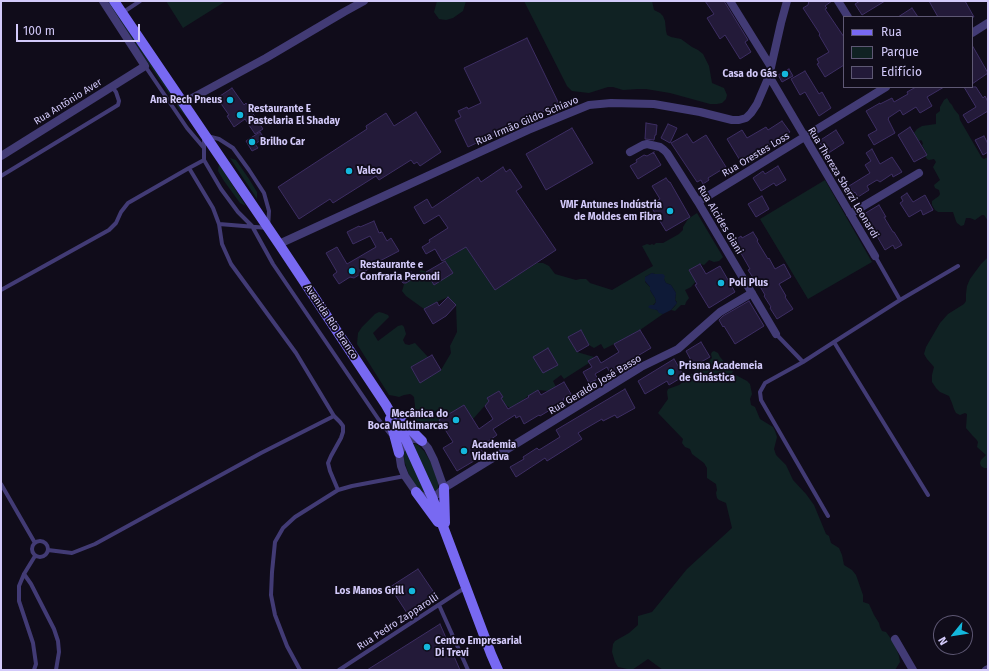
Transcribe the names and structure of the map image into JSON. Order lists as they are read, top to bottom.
{
  "streets": {
    "main road": ["Avenida Rio Branco"],
    "street": [
      "Rua Antônio Aver",
      "Rua Irmão Gildo Schiavo",
      "Rua Orestes Loss",
      "Rua Thereza Sberzi Leonardi",
      "Rua Alcides Giani",
      "Rua Geraldo José Basso"
    ],
    "lane": ["Rua Pedro Zapparolli"]
  },
  "crossings": [
    ["Rua Irmão Gildo Schiavo", "Rua Thereza Sberzi Leonardi"],
    ["Rua Irmão Gildo Schiavo", "Avenida Rio Branco"],
    ["Rua Orestes Loss", "Rua Thereza Sberzi Leonardi"],
    ["Rua Orestes Loss", "Rua Alcides Giani"],
    ["Rua Alcides Giani", "Rua Geraldo José Basso"],
    ["Avenida Rio Branco", "Rua Geraldo José Basso"],
    ["Avenida Rio Branco", "Rua Pedro Zapparolli"]
  ],
  "places": [
    "Casa do Gás",
    "Ana Rech Pneus",
    "Restaurante E Pastelaria El Shaday",
    "Brilho Car",
    "Valeo",
    "VMF Antunes Indústria de Moldes em Fibra",
    "Restaurante e Confraria Perondi",
    "Poli Plus",
    "Prisma Academeia de Ginástica",
    "Mecânica do Boca Multimarcas",
    "Academia Vidativa",
    "Los Manos Grill",
    "Centro Empresarial Di Trevi"
  ],
  "legend": ["Rua", "Parque", "Edifício"],
  "scale_bar": "100 m",
  "north": "bottom left"
}
